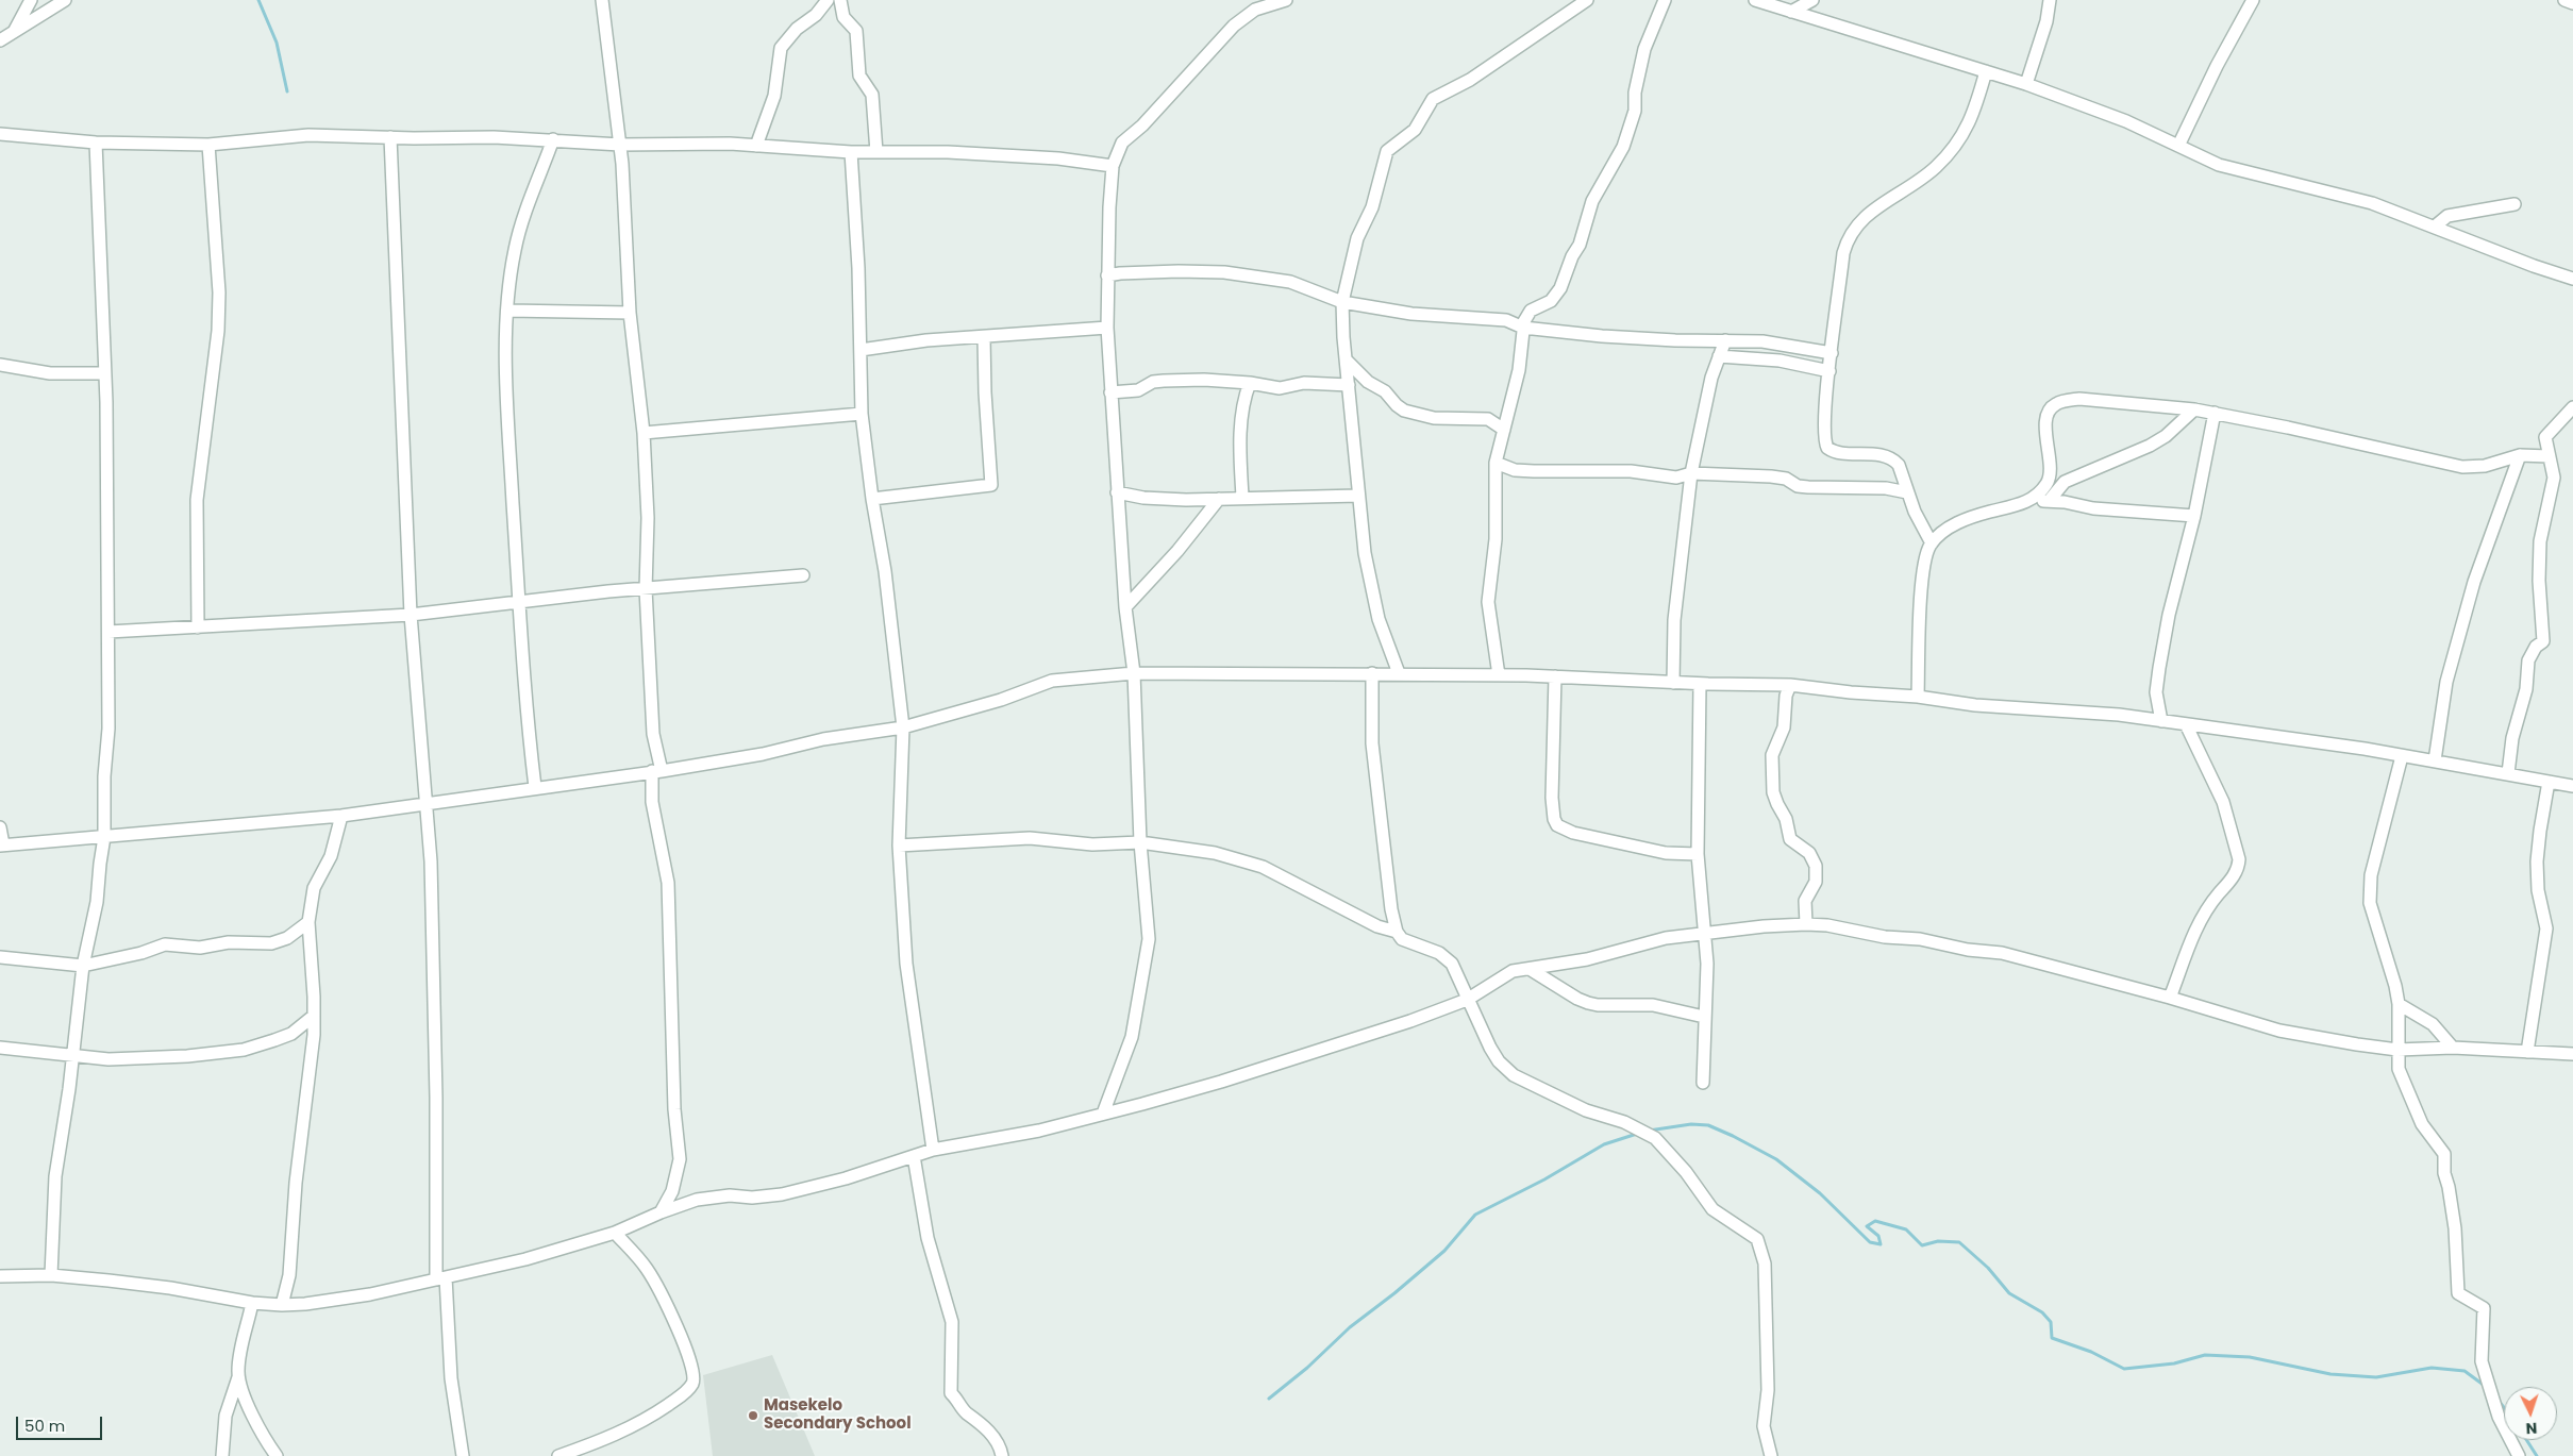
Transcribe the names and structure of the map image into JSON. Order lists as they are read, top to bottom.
{
  "places": ["Masekelo Secondary School"],
  "scale_bar": "50 m",
  "north": "bottom"
}
